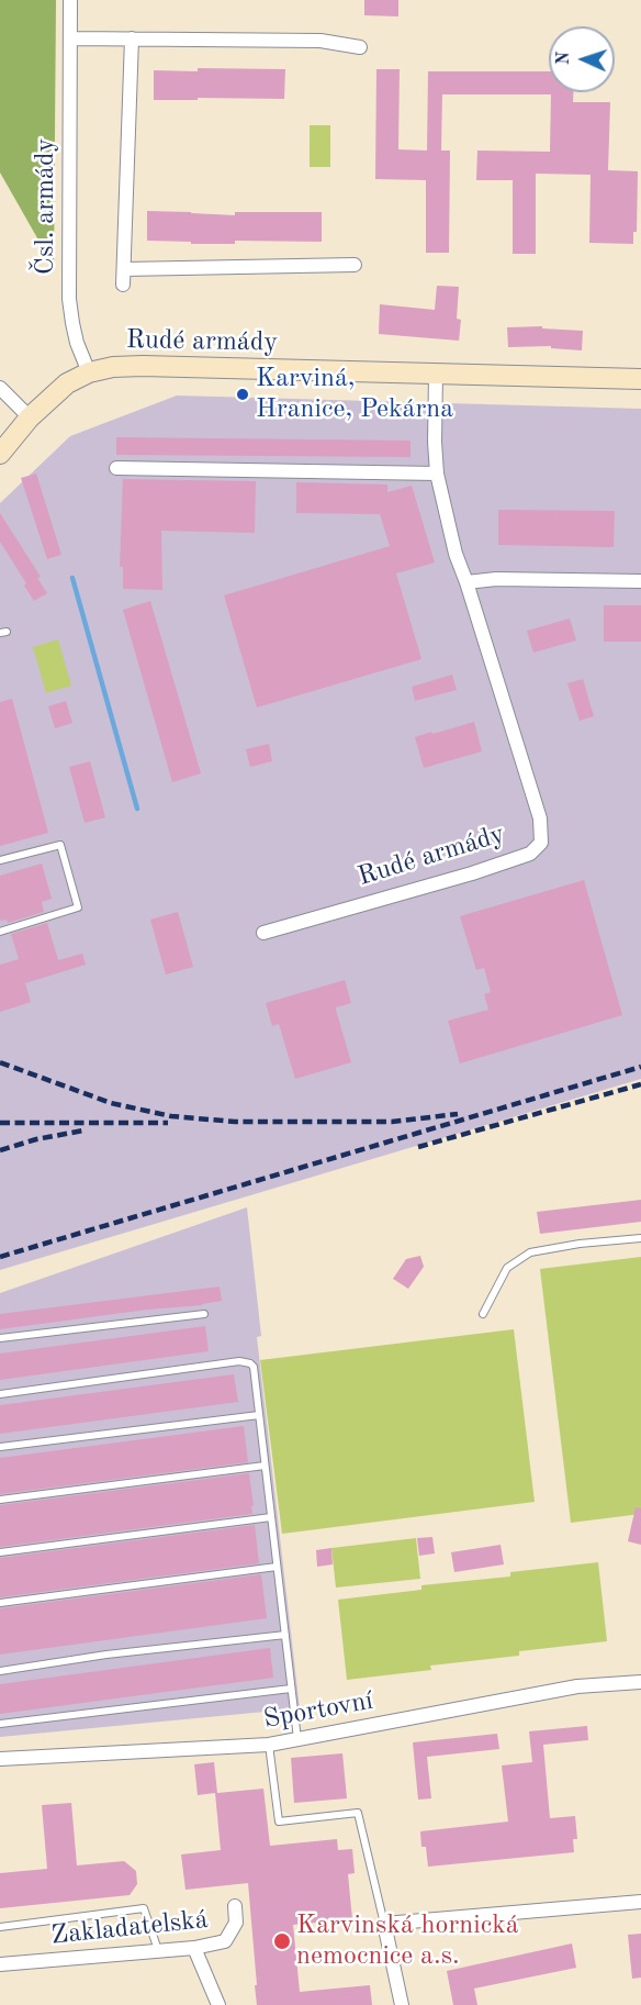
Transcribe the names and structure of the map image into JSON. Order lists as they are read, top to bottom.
{
  "streets": {
    "main road": ["Rudé armády"],
    "street": ["Čsl. armády", "Sportovní", "Zakladatelská"]
  },
  "crossings": [
    ["Čsl. armády", "Rudé armády"]
  ],
  "places": ["Karviná, Hranice, Pekárna", "Karvinská hornická nemocnice a.s."],
  "north": "left"
}
